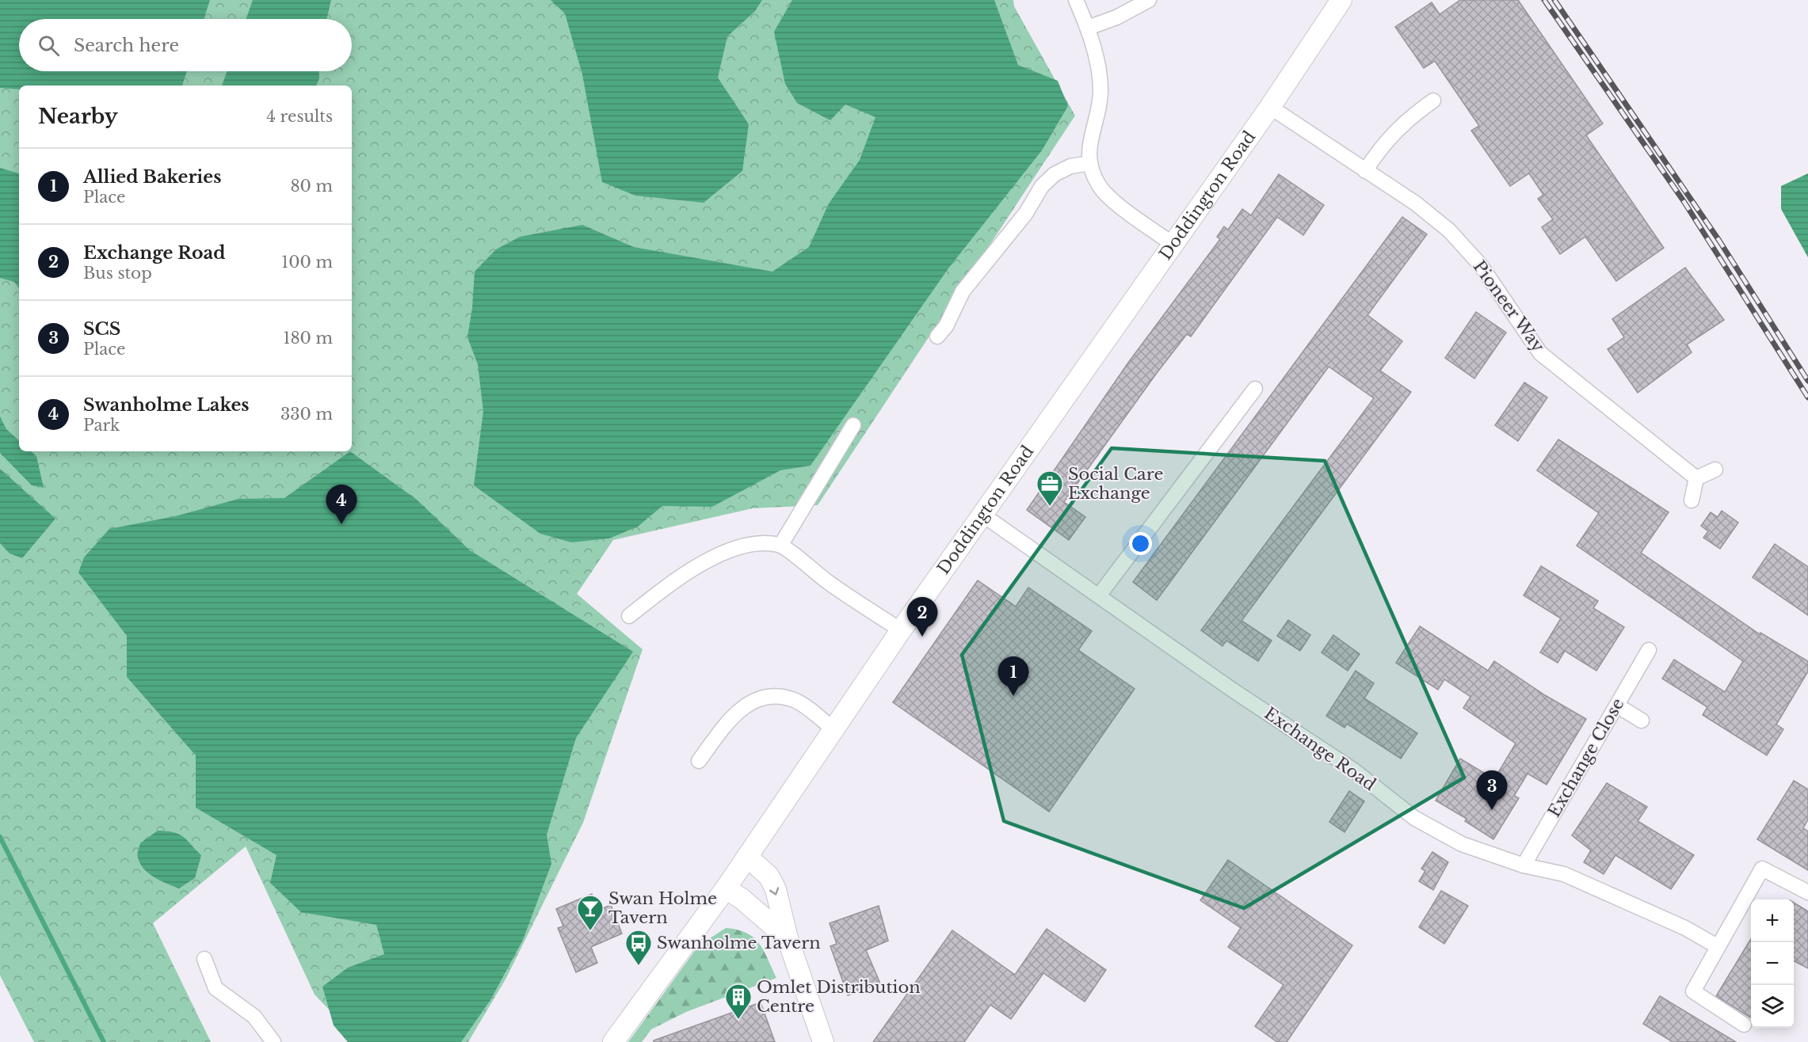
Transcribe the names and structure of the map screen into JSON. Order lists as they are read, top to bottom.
{
  "streets": {
    "main road": ["Doddington Road"],
    "street": ["Pioneer Way", "Exchange Road", "Exchange Close"]
  },
  "crossings": [
    ["Doddington Road", "Pioneer Way"],
    ["Doddington Road", "Exchange Road"],
    ["Exchange Road", "Exchange Close"]
  ],
  "places": {
    "office": ["Social Care Exchange"],
    "bar": ["Swan Holme Tavern"],
    "bus stop": ["Swanholme Tavern"],
    "building": ["Omlet Distribution Centre"]
  },
  "page": {
    "search": "Search here",
    "heading": ["Nearby", "4 results"],
    "list": [
      {
        "mark": "1",
        "name": "Allied Bakeries",
        "note": "Place",
        "value": "80 m"
      },
      {
        "mark": "2",
        "name": "Exchange Road",
        "note": "Bus stop",
        "value": "100 m"
      },
      {
        "mark": "3",
        "name": "SCS",
        "note": "Place",
        "value": "180 m"
      },
      {
        "mark": "4",
        "name": "Swanholme Lakes",
        "note": "Park",
        "value": "330 m"
      }
    ],
    "pins": [
      "4",
      "2",
      "1",
      "3"
    ],
    "map_buttons": ["+", "−"]
  }
}
